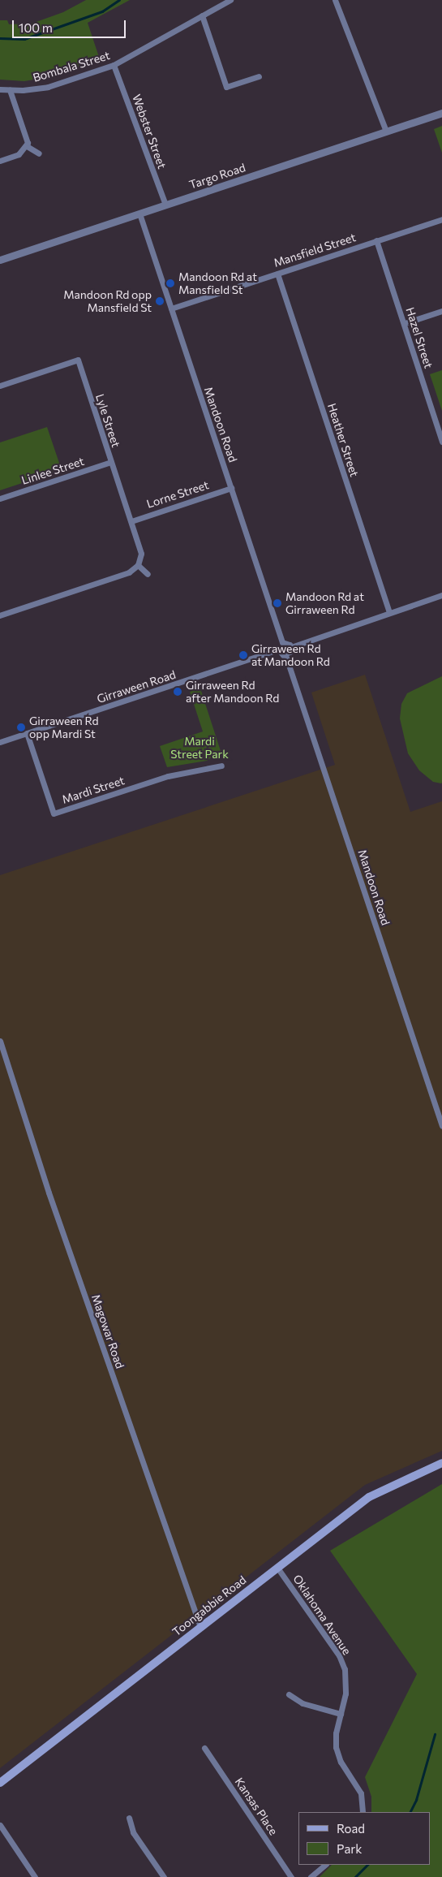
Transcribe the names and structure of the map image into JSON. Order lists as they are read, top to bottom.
{
  "streets": {
    "main road": ["Toongabbie Road"],
    "street": [
      "Bombala Street",
      "Webster Street",
      "Targo Road",
      "Mansfield Street",
      "Hazel Street",
      "Lyle Street",
      "Mandoon Road",
      "Heather Street",
      "Linlee Street",
      "Lorne Street",
      "Girraween Road",
      "Mardi Street",
      "Magowar Road",
      "Oklahoma Avenue",
      "Kansas Place"
    ]
  },
  "crossings": [
    ["Bombala Street", "Webster Street"],
    ["Webster Street", "Targo Road"],
    ["Targo Road", "Mandoon Road"],
    ["Mansfield Street", "Hazel Street"],
    ["Mansfield Street", "Mandoon Road"],
    ["Mansfield Street", "Heather Street"],
    ["Lyle Street", "Linlee Street"],
    ["Lyle Street", "Lorne Street"],
    ["Mandoon Road", "Lorne Street"],
    ["Girraween Road", "Mardi Street"],
    ["Magowar Road", "Toongabbie Road"],
    ["Toongabbie Road", "Oklahoma Avenue"]
  ],
  "parks": ["Mardi Street Park"],
  "places": [
    "Mandoon Rd at Mansfield St",
    "Mandoon Rd opp Mansfield St",
    "Mandoon Rd at Girraween Rd",
    "Girraween Rd at Mandoon Rd",
    "Girraween Rd after Mandoon Rd",
    "Girraween Rd opp Mardi St"
  ],
  "legend": ["Road", "Park"],
  "scale_bar": "100 m"
}
